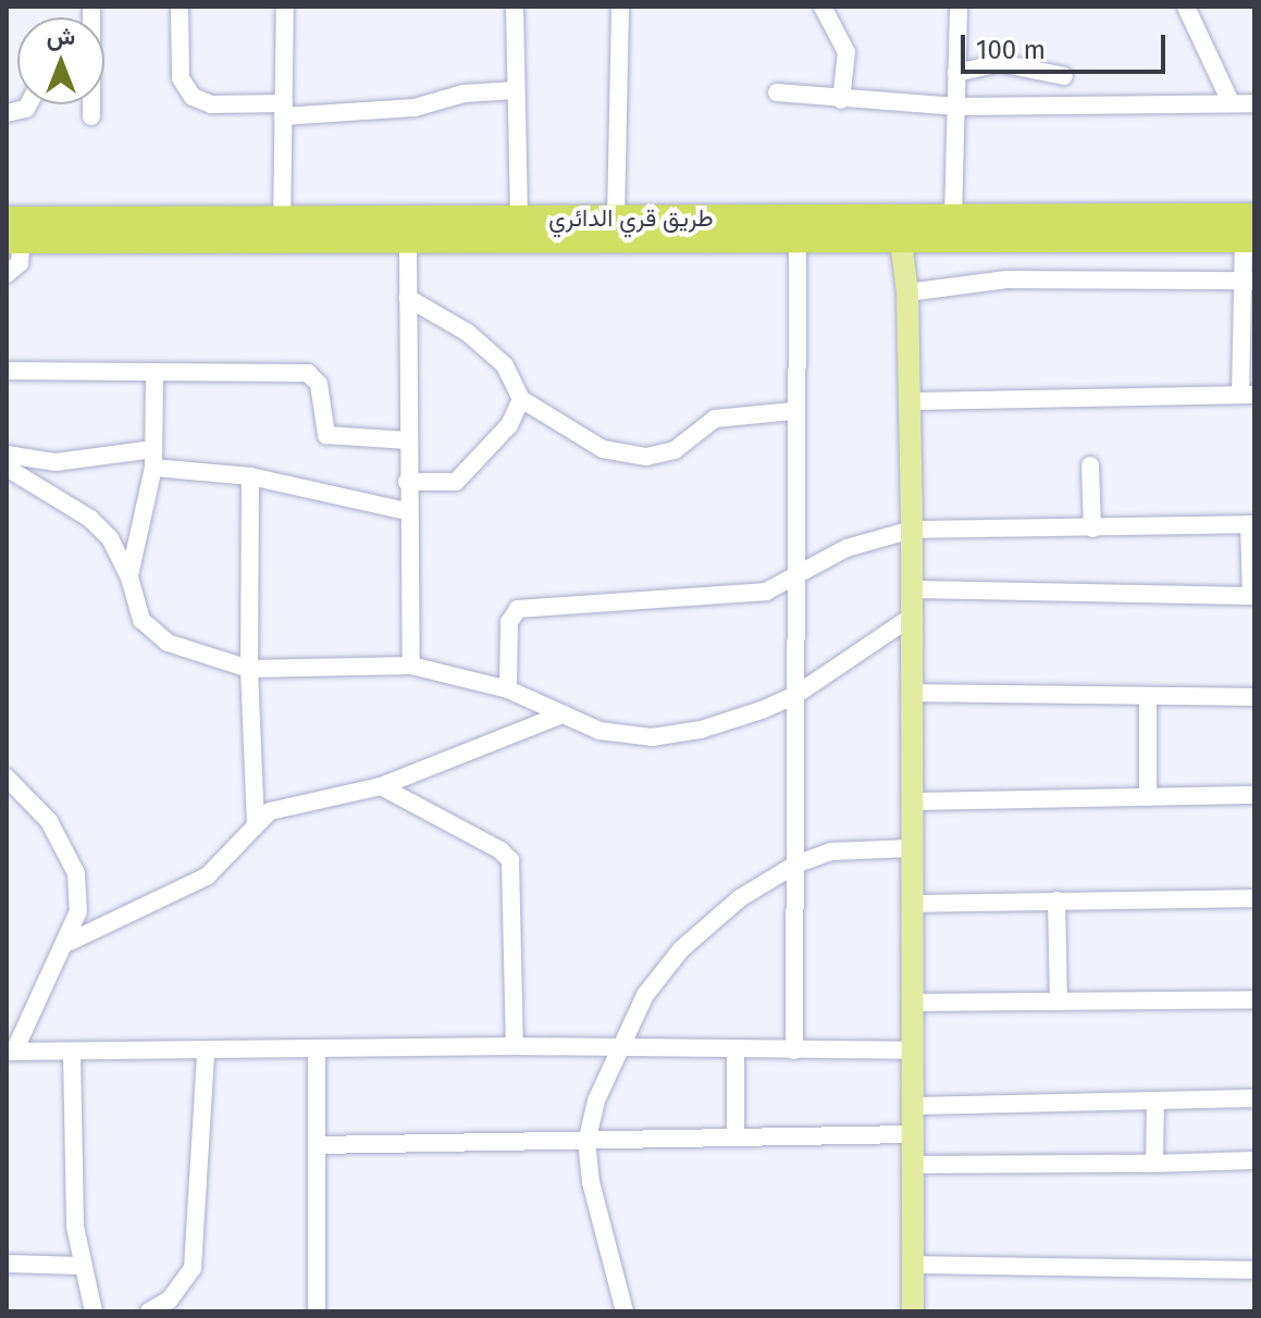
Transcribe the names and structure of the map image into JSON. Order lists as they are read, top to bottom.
{
  "streets": {
    "highway": ["طريق قري الدائري"]
  },
  "scale_bar": "100 m",
  "north": "top"
}
